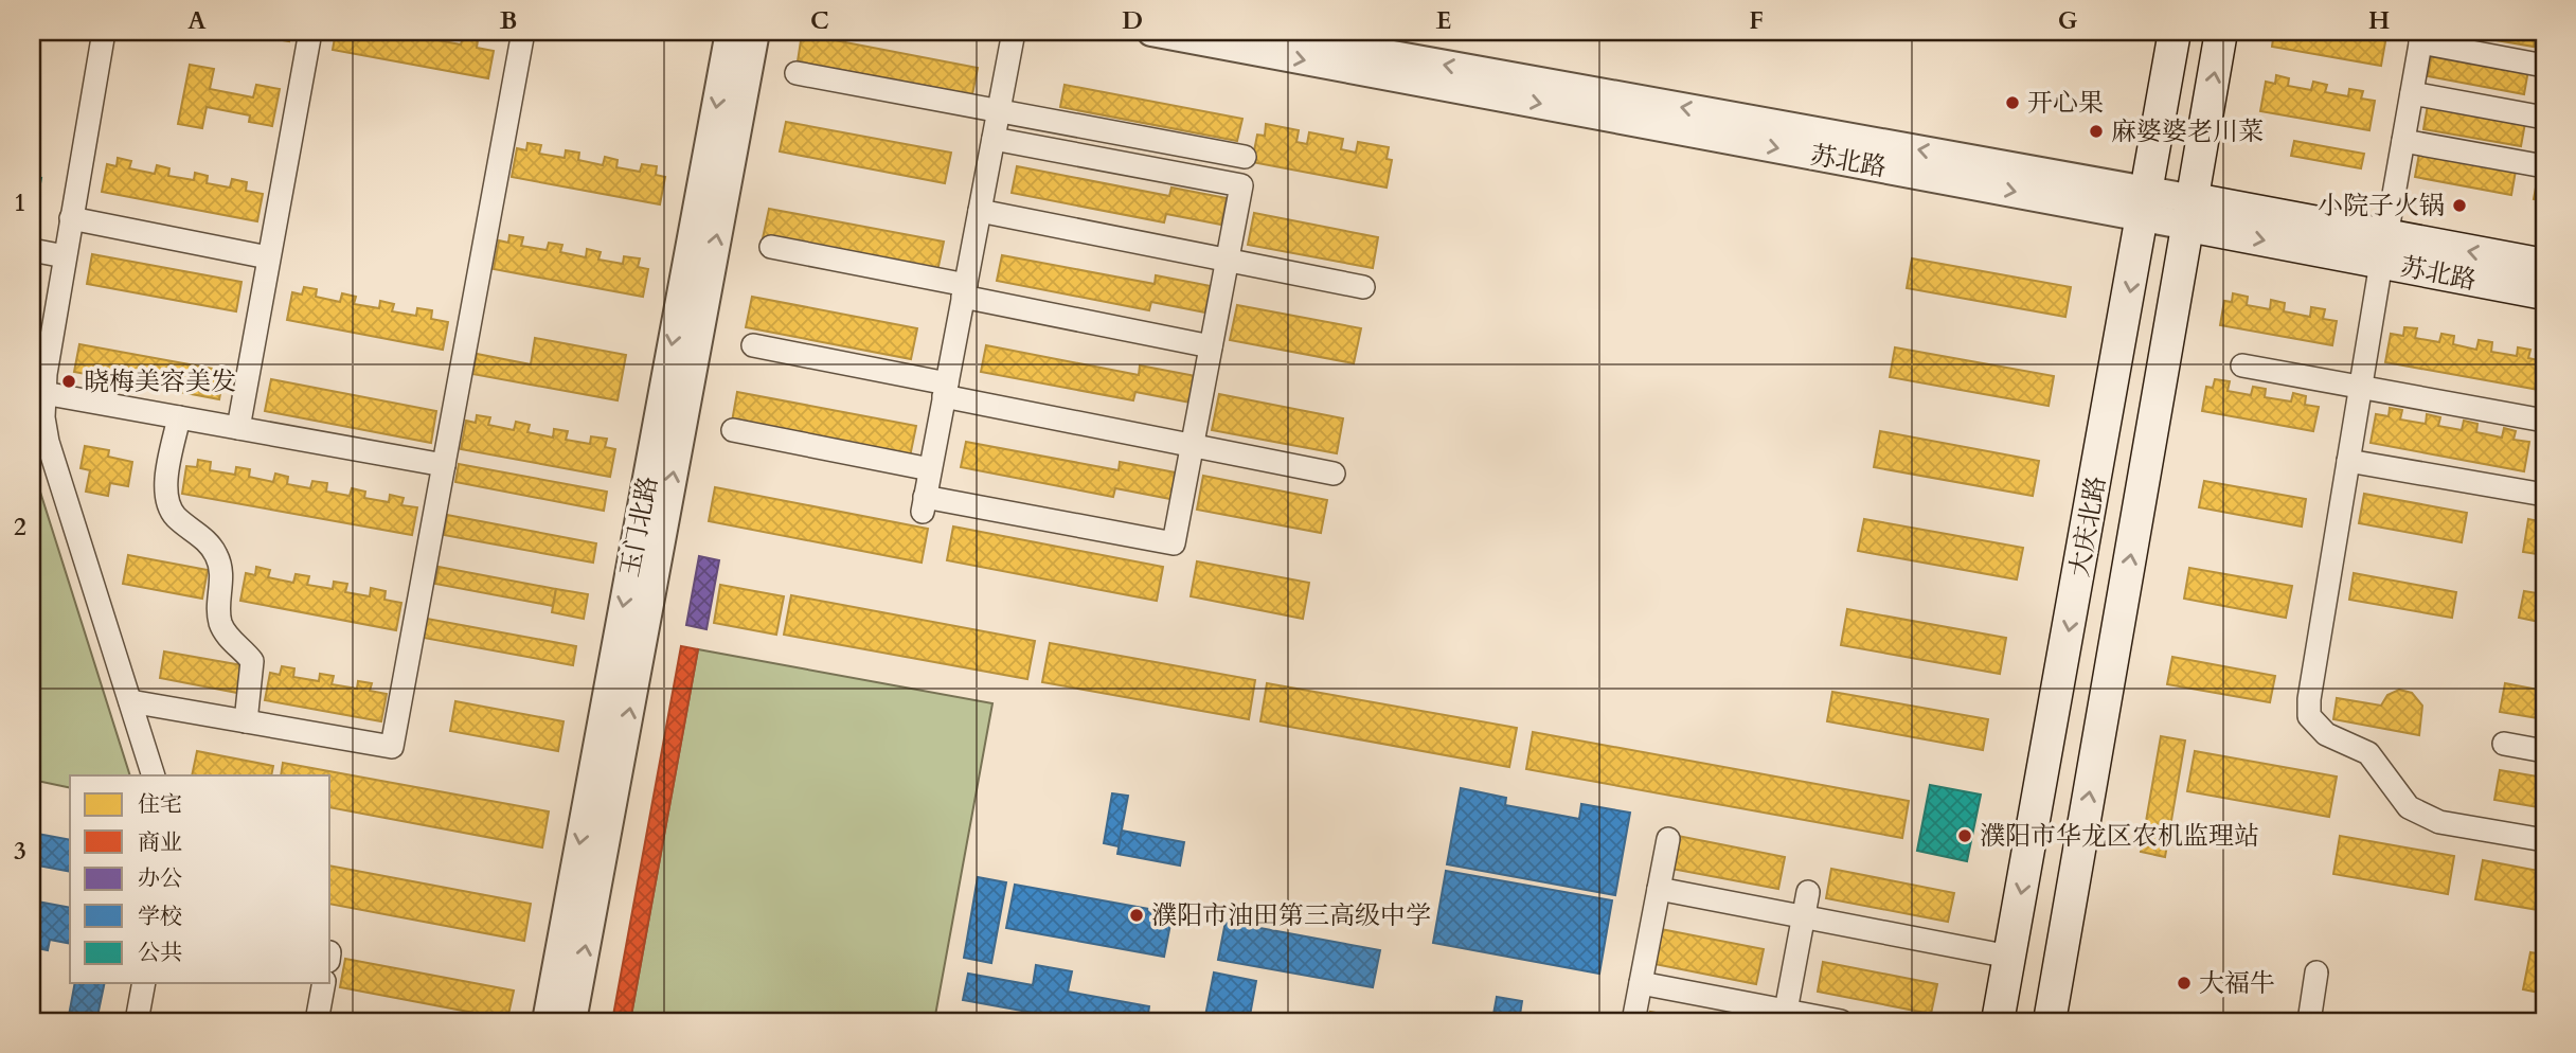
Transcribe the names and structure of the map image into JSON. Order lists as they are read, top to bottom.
{
  "streets": {
    "main road": ["苏北路", "大庆北路"],
    "street": ["玉门北路"]
  },
  "crossings": [
    ["苏北路", "大庆北路"]
  ],
  "places": [
    "开心果",
    "麻婆婆老川菜",
    "小院子火锅",
    "晓梅美容美发",
    "濮阳市华龙区农机监理站",
    "濮阳市油田第三高级中学",
    "大福牛"
  ],
  "legend": [
    "住宅",
    "商业",
    "办公",
    "学校",
    "公共"
  ],
  "grid": {
    "columns": [
      "A",
      "B",
      "C",
      "D",
      "E",
      "F",
      "G",
      "H"
    ],
    "rows": ["1", "2", "3"]
  }
}
